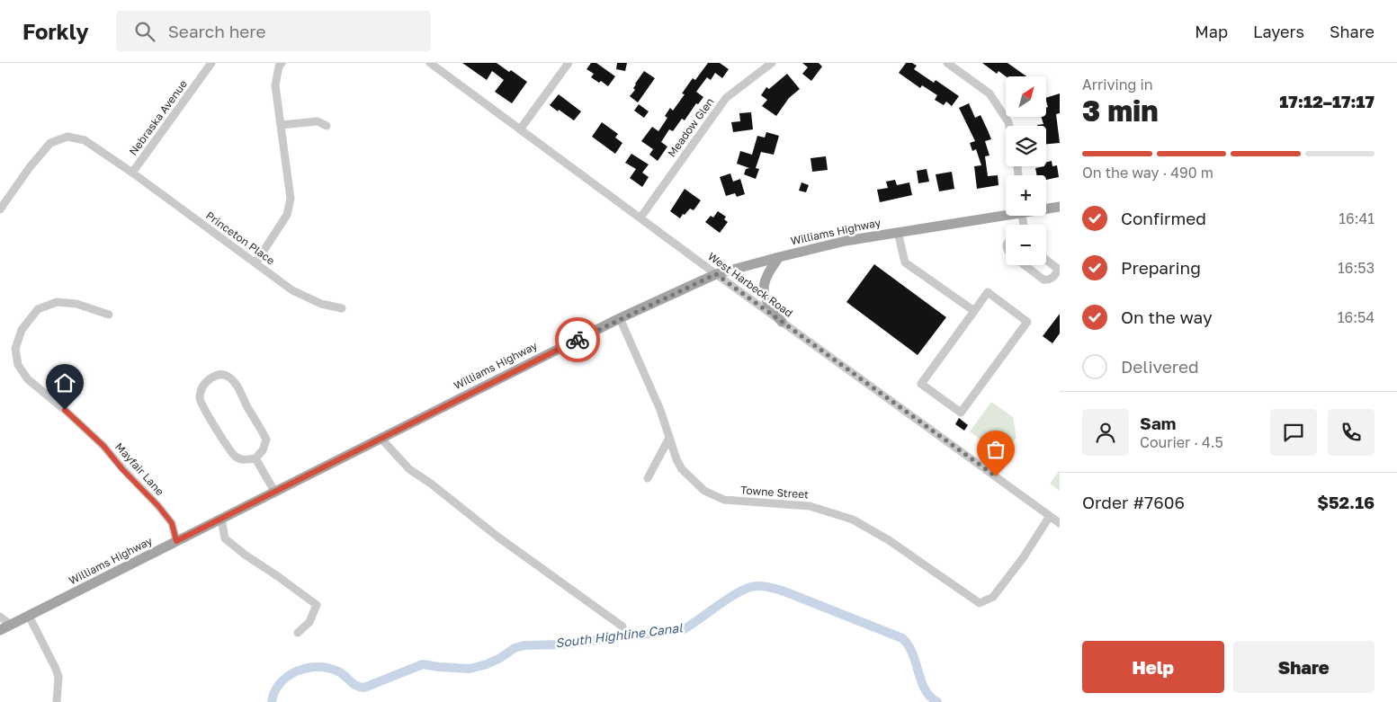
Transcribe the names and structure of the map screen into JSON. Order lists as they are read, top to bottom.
{
  "streets": {
    "main road": ["Williams Highway"],
    "street": [
      "Nebraska Avenue",
      "Meadow Glen",
      "Princeton Place",
      "West Harbeck Road",
      "Mayfair Lane",
      "Towne Street"
    ]
  },
  "crossings": [
    ["Nebraska Avenue", "Princeton Place"],
    ["Meadow Glen", "West Harbeck Road"],
    ["Williams Highway", "West Harbeck Road"],
    ["Williams Highway", "Mayfair Lane"],
    ["Williams Highway", "Towne Street"],
    ["West Harbeck Road", "Towne Street"]
  ],
  "water": ["South Highline Canal"],
  "north": "top right",
  "page": {
    "header": "Forkly",
    "search": "Search here",
    "nav": ["Map", "Layers", "Share"],
    "heading": ["3 min", "Arriving in", "17:12–17:17"],
    "panel": [
      "Sam",
      "Courier · 4.5",
      "Order #7606",
      "$52.16"
    ],
    "map_buttons": ["+", "−"],
    "bar": "On the way · 490 m",
    "list": [
      ["Confirmed", "16:41"],
      ["Preparing", "16:53"],
      ["On the way", "16:54"],
      "Delivered"
    ],
    "buttons": ["Help", "Share"]
  }
}
